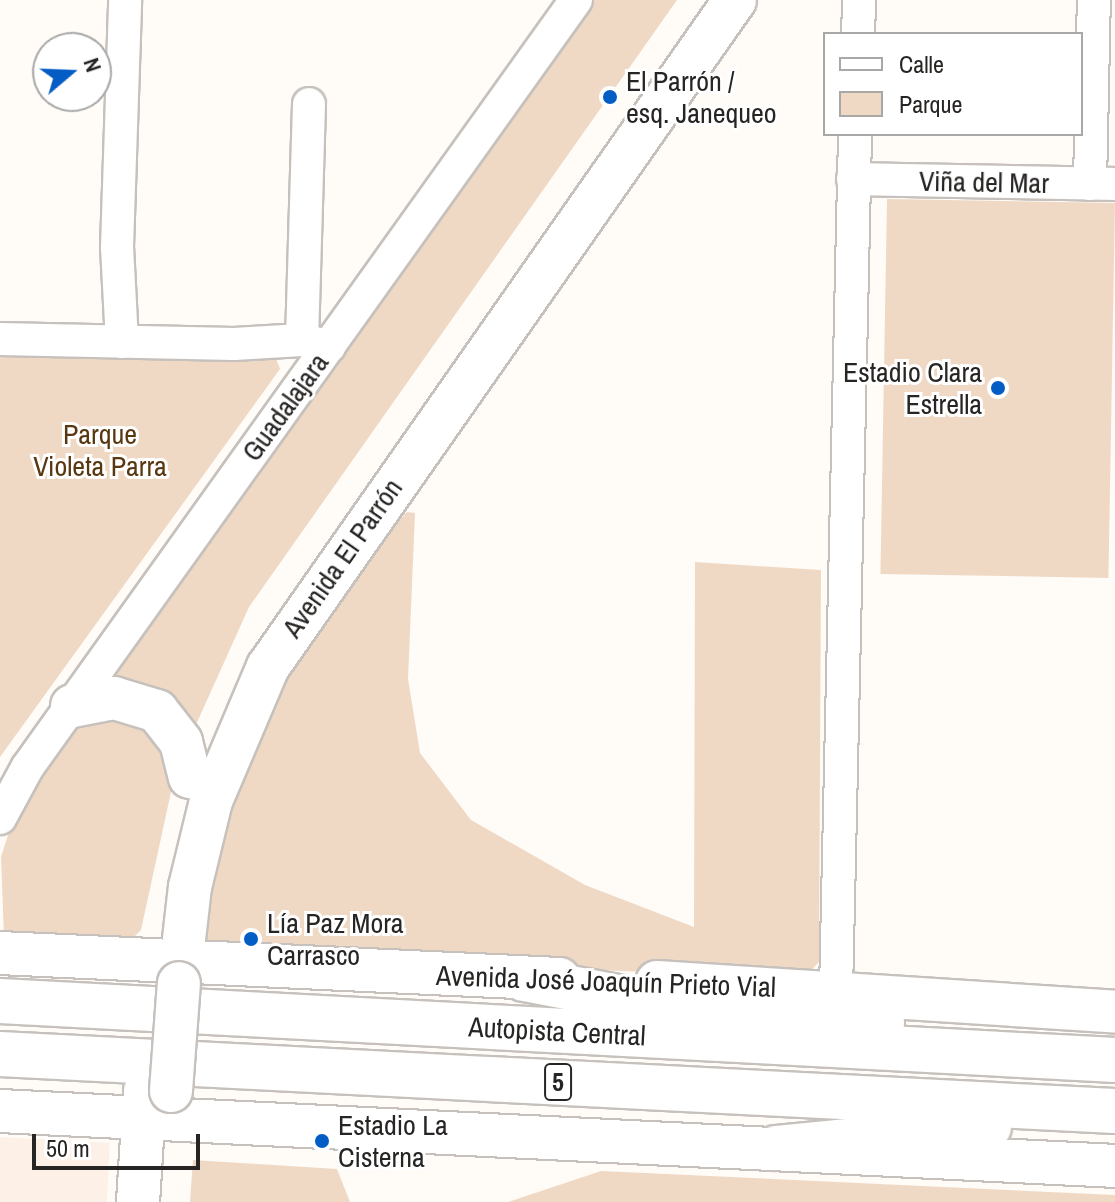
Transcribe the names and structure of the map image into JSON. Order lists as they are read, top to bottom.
{
  "streets": {
    "highway": ["Autopista Central", "5"],
    "main road": ["Avenida El Parrón", "Avenida José Joaquín Prieto Vial"],
    "street": ["Viña del Mar", "Guadalajara"]
  },
  "crossings": [
    ["Avenida El Parrón", "Avenida José Joaquín Prieto Vial"]
  ],
  "parks": ["Parque Violeta Parra"],
  "places": [
    "El Parrón / esq. Janequeo",
    "Estadio Clara Estrella",
    "Lía Paz Mora Carrasco",
    "Estadio La Cisterna"
  ],
  "legend": ["Calle", "Parque"],
  "scale_bar": "50 m",
  "north": "right"
}
